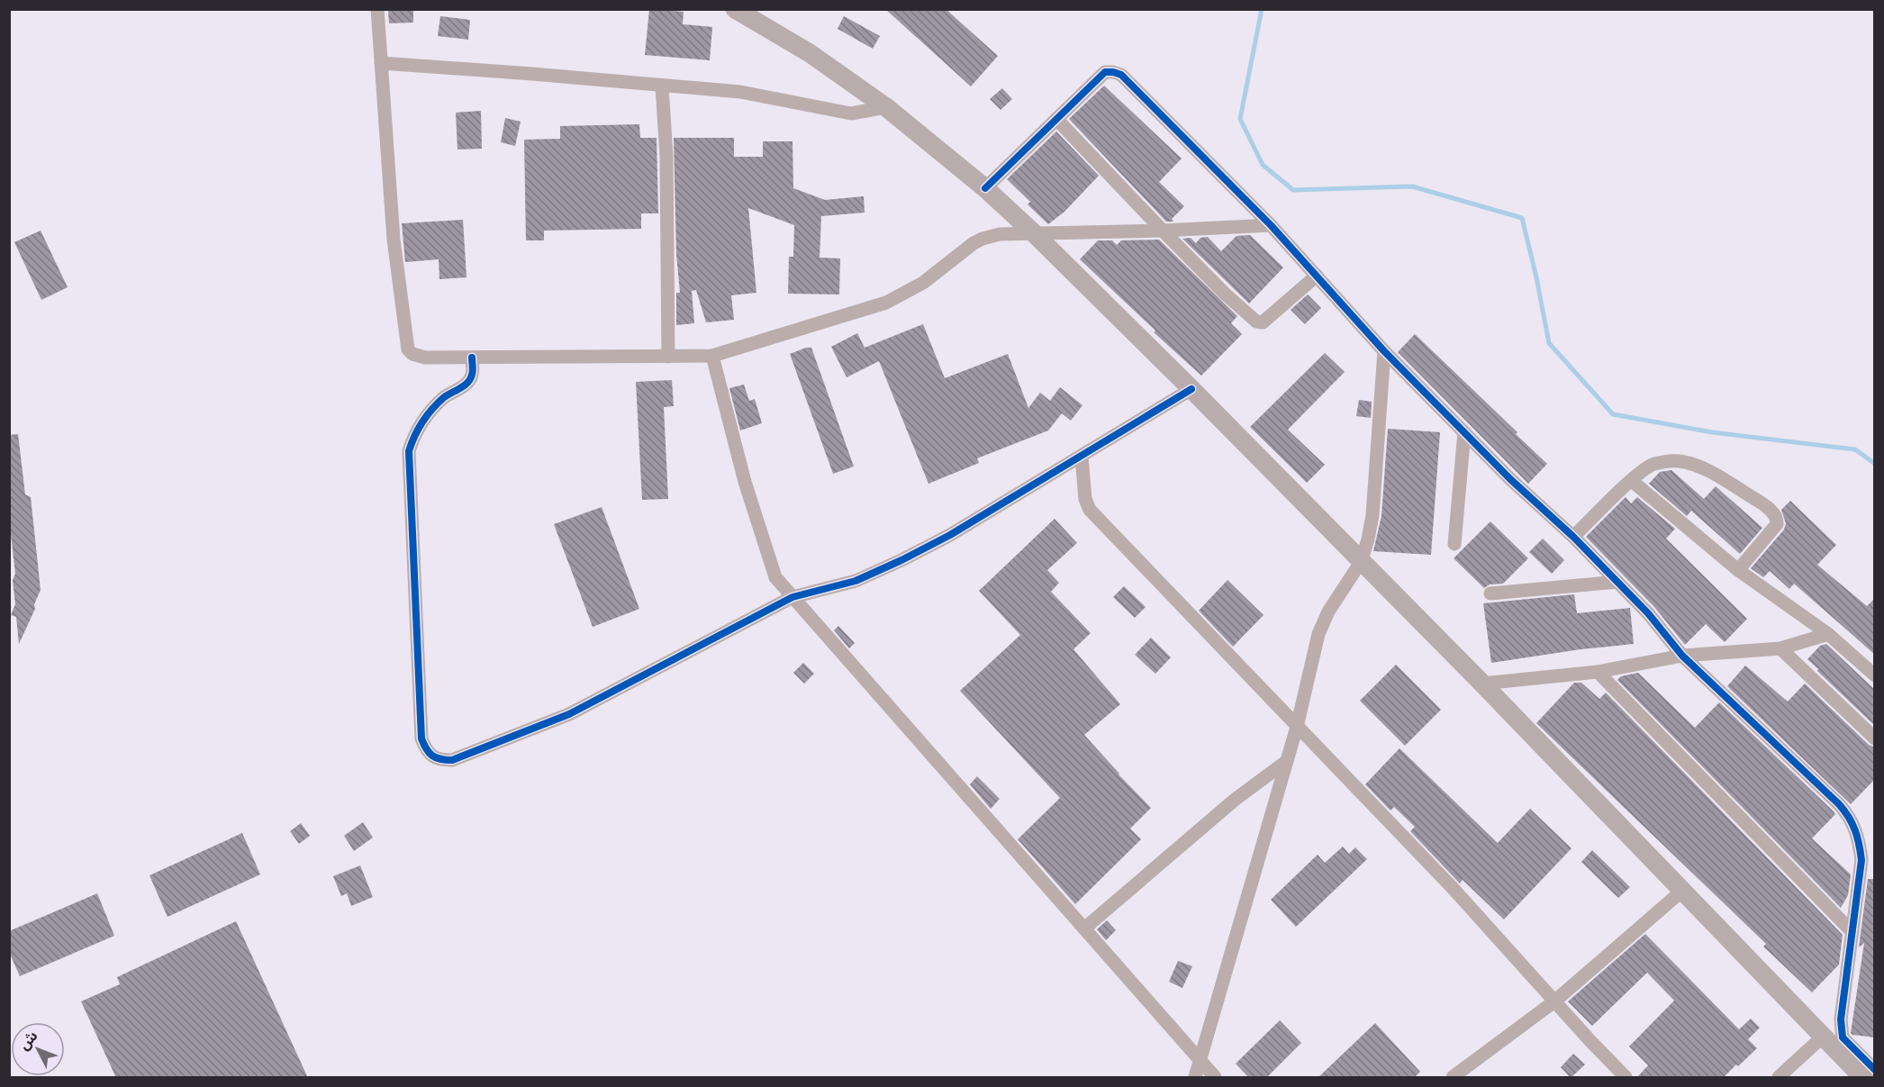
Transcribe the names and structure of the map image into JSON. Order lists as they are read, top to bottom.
{
  "north": "top left"
}
